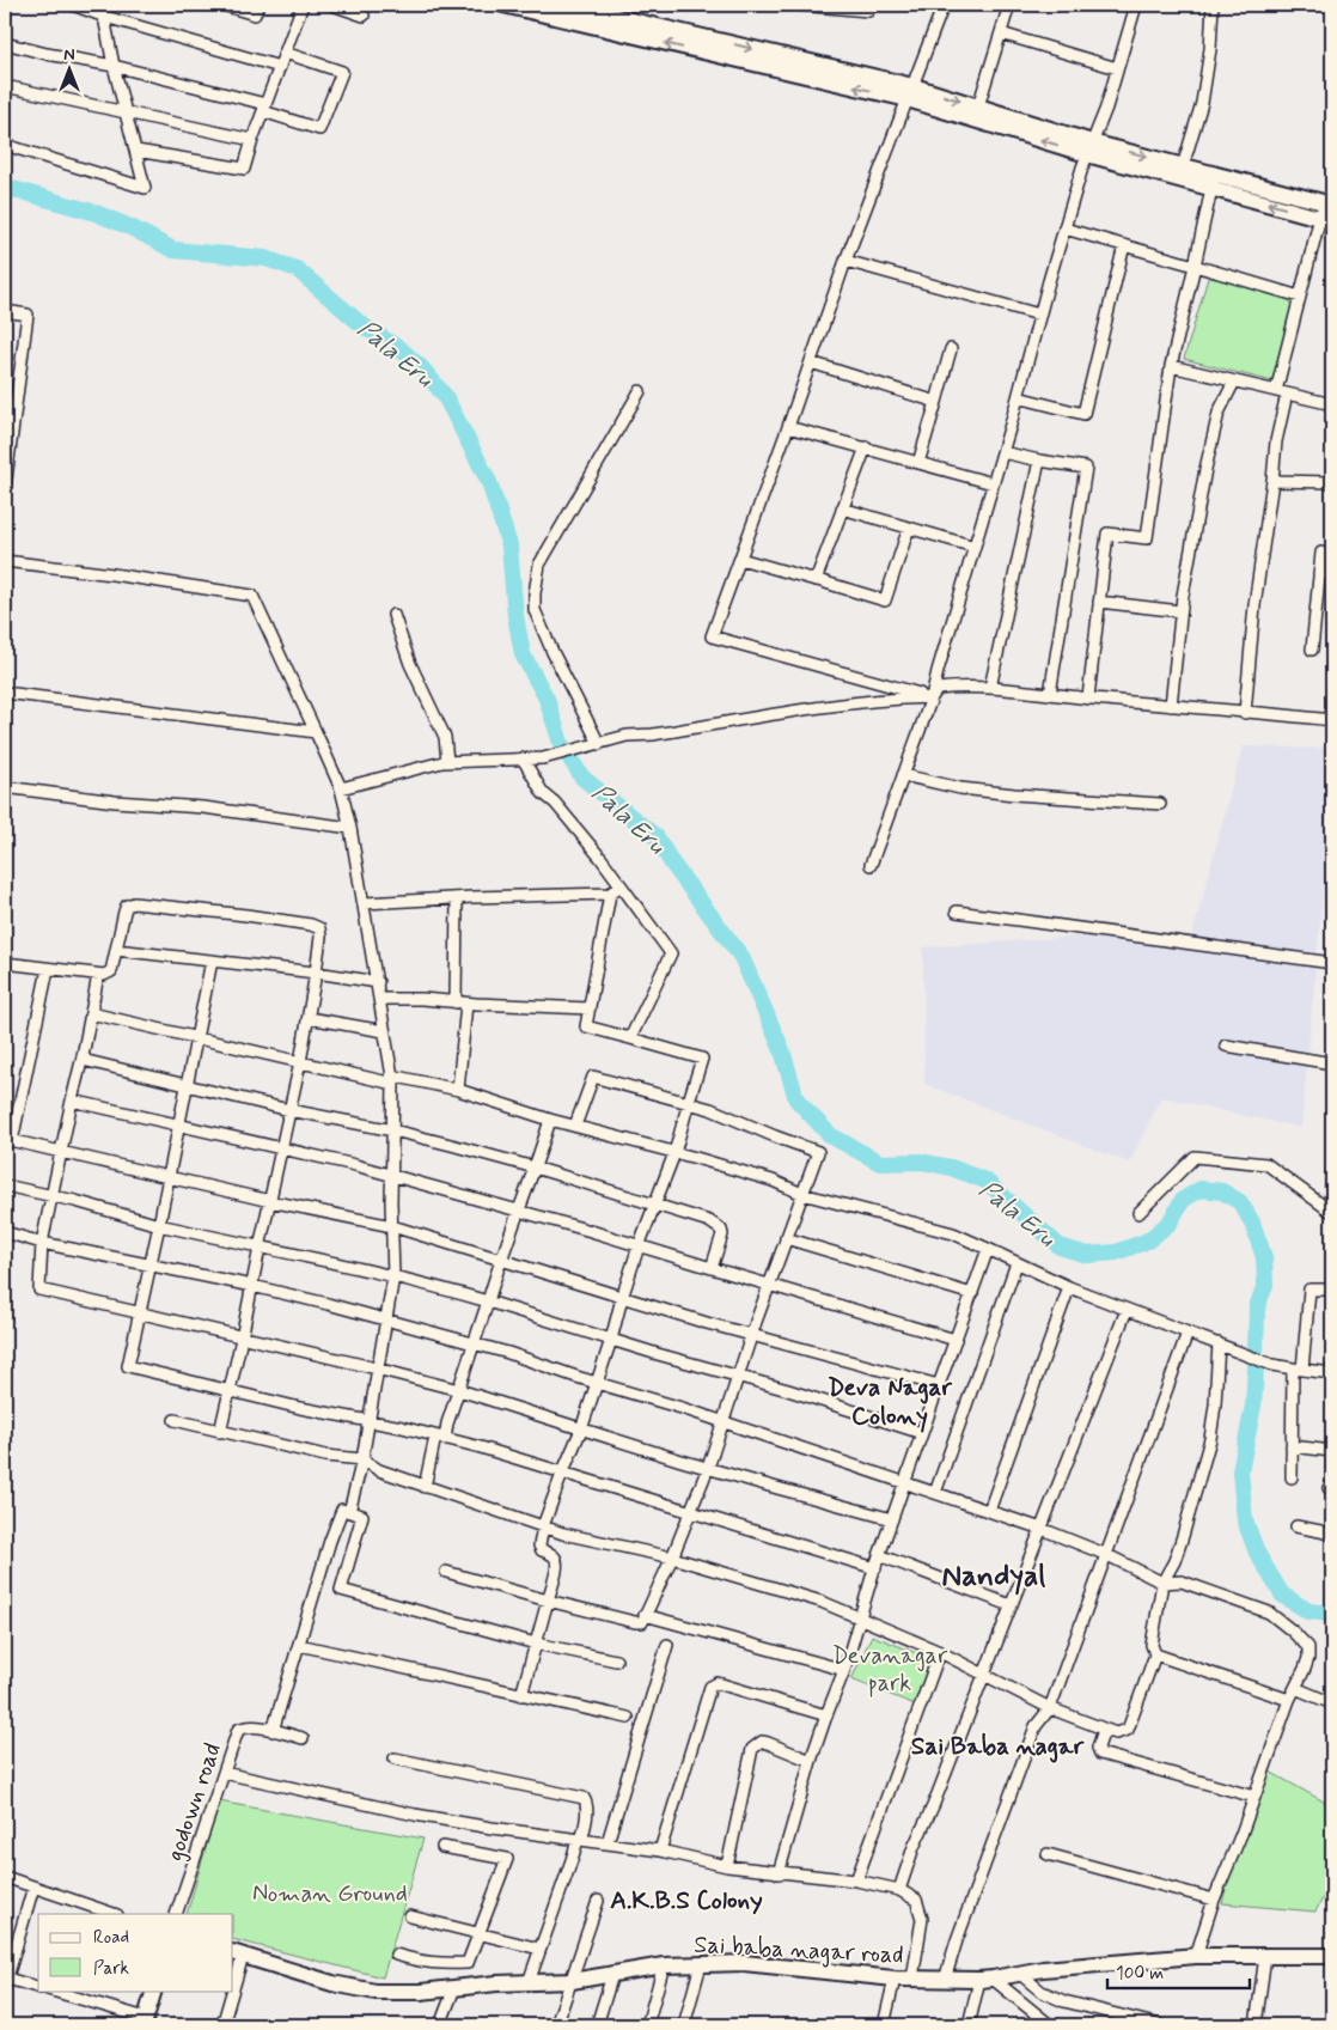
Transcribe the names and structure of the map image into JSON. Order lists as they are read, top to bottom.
{
  "streets": {
    "street": ["godown road", "Sai baba nagar road"]
  },
  "districts": [
    "Deva Nagar Colony",
    "Nandyal",
    "Sai Baba nagar",
    "A.K.B.S Colony"
  ],
  "water": ["Pala Eru"],
  "parks": ["Devanagar park", "Noman Ground"],
  "legend": ["Road", "Park"],
  "scale_bar": "100 m",
  "north": "top"
}
